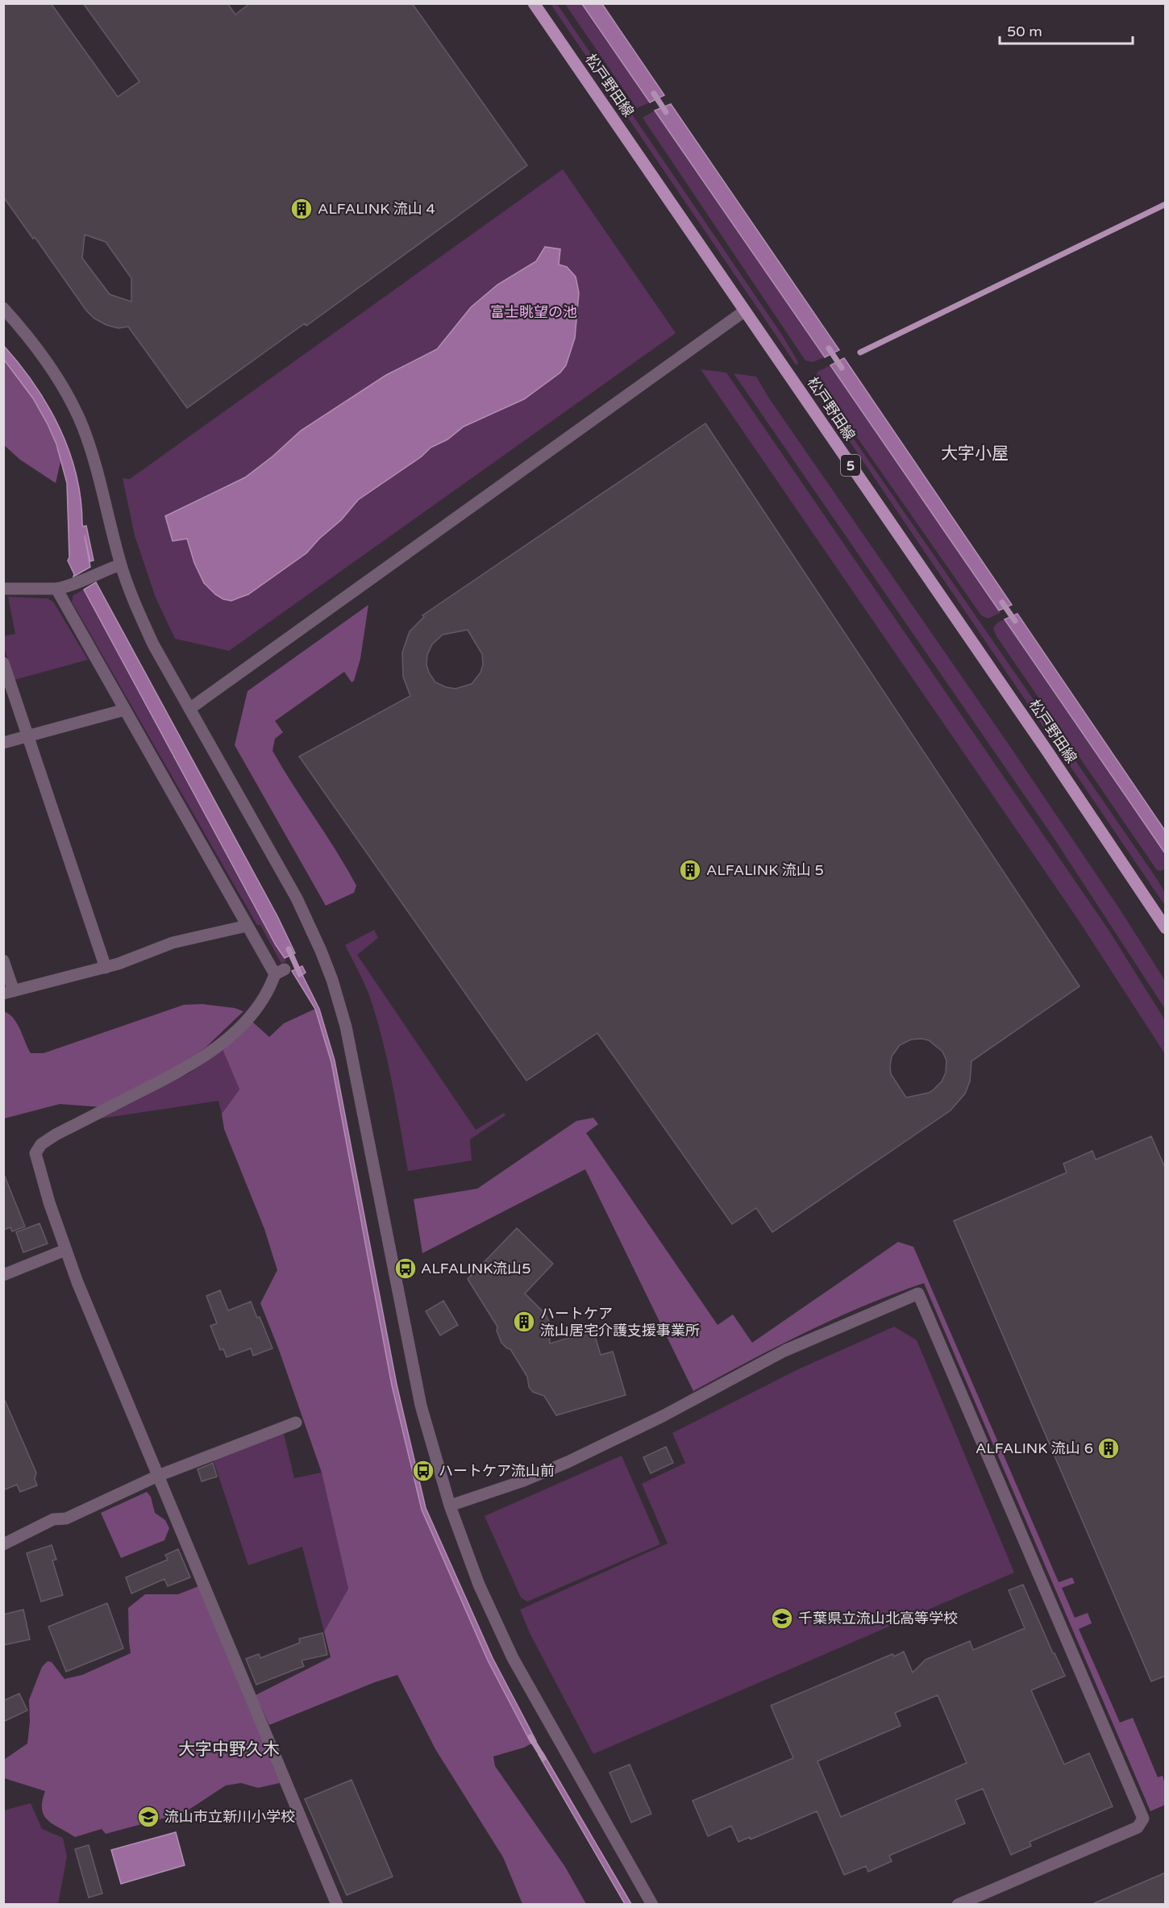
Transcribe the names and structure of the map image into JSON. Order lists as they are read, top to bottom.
{
  "streets": {
    "main road": ["松戸野田線", "5"]
  },
  "districts": ["大字小屋", "大字中野久木"],
  "parks": ["富士眺望の池"],
  "places": {
    "building": [
      "ALFALINK 流山 4",
      "ALFALINK 流山 5",
      "ハートケア 流山居宅介護支援事業所",
      "ALFALINK 流山 6"
    ],
    "bus stop": ["ALFALINK流山5", "ハートケア流山前"],
    "school or university": ["千葉県立流山北高等学校", "流山市立新川小学校"]
  },
  "scale_bar": "50 m"
}
